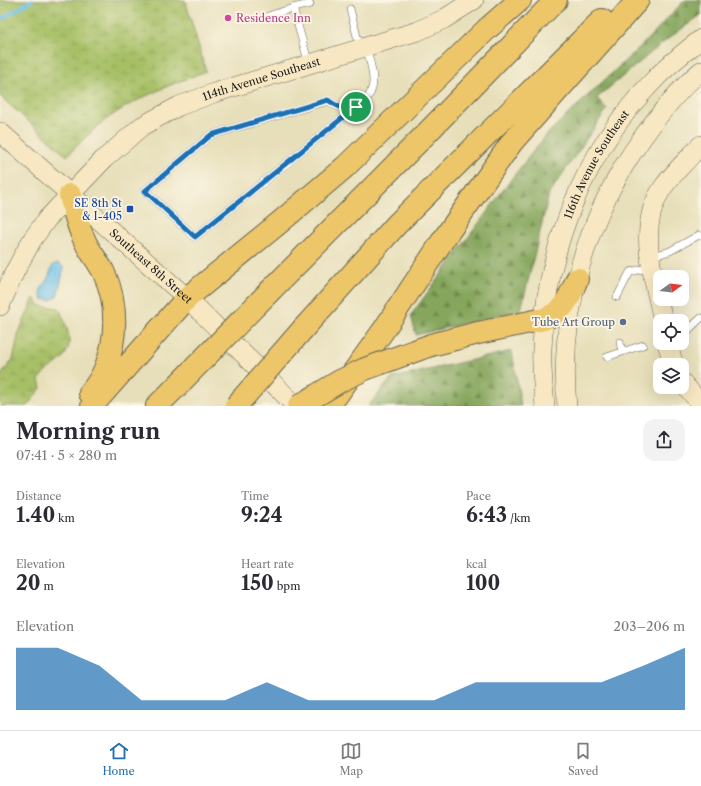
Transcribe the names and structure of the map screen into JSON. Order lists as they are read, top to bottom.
{
  "streets": {
    "main road": ["114th Avenue Southeast", "116th Avenue Southeast", "Southeast 8th Street"]
  },
  "crossings": [
    ["114th Avenue Southeast", "Southeast 8th Street"]
  ],
  "places": {
    "other": ["Residence Inn", "Tube Art Group"],
    "transit": ["SE 8th St & I-405"]
  },
  "north": "right",
  "page": {
    "heading": ["Morning run", "07:41 · 5 × 280 m"],
    "stats": [
      ["Distance", "1.40 km"],
      ["Time", "9:24"],
      ["Pace", "6:43 /km"],
      ["Elevation", "20 m"],
      ["Heart rate", "150 bpm"],
      ["kcal", "100"]
    ],
    "chart": ["Elevation", "203–206 m"],
    "tabs": ["Home", "Map", "Saved"]
  }
}
